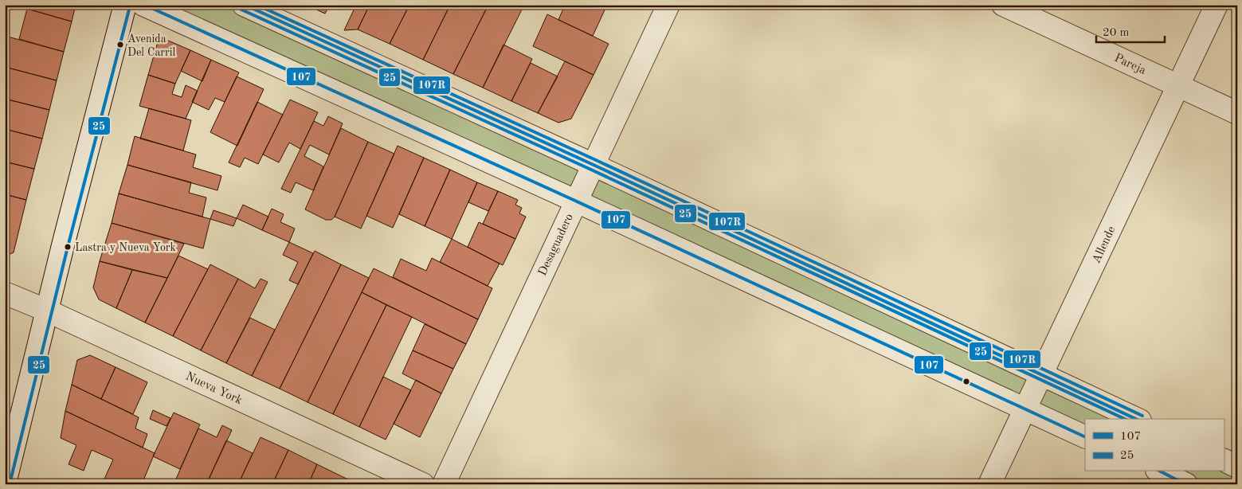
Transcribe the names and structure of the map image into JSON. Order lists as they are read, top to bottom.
{
  "streets": {
    "street": [
      "Pareja",
      "Desaguadero",
      "Allende",
      "Nueva York"
    ]
  },
  "crossings": [
    ["Pareja", "Allende"]
  ],
  "places": ["Avenida Del Carril", "Lastra y Nueva York"],
  "lines": ["transit line 107", "transit line 107R", "transit line 25"],
  "legend": ["107", "25"],
  "scale_bar": "20 m"
}
